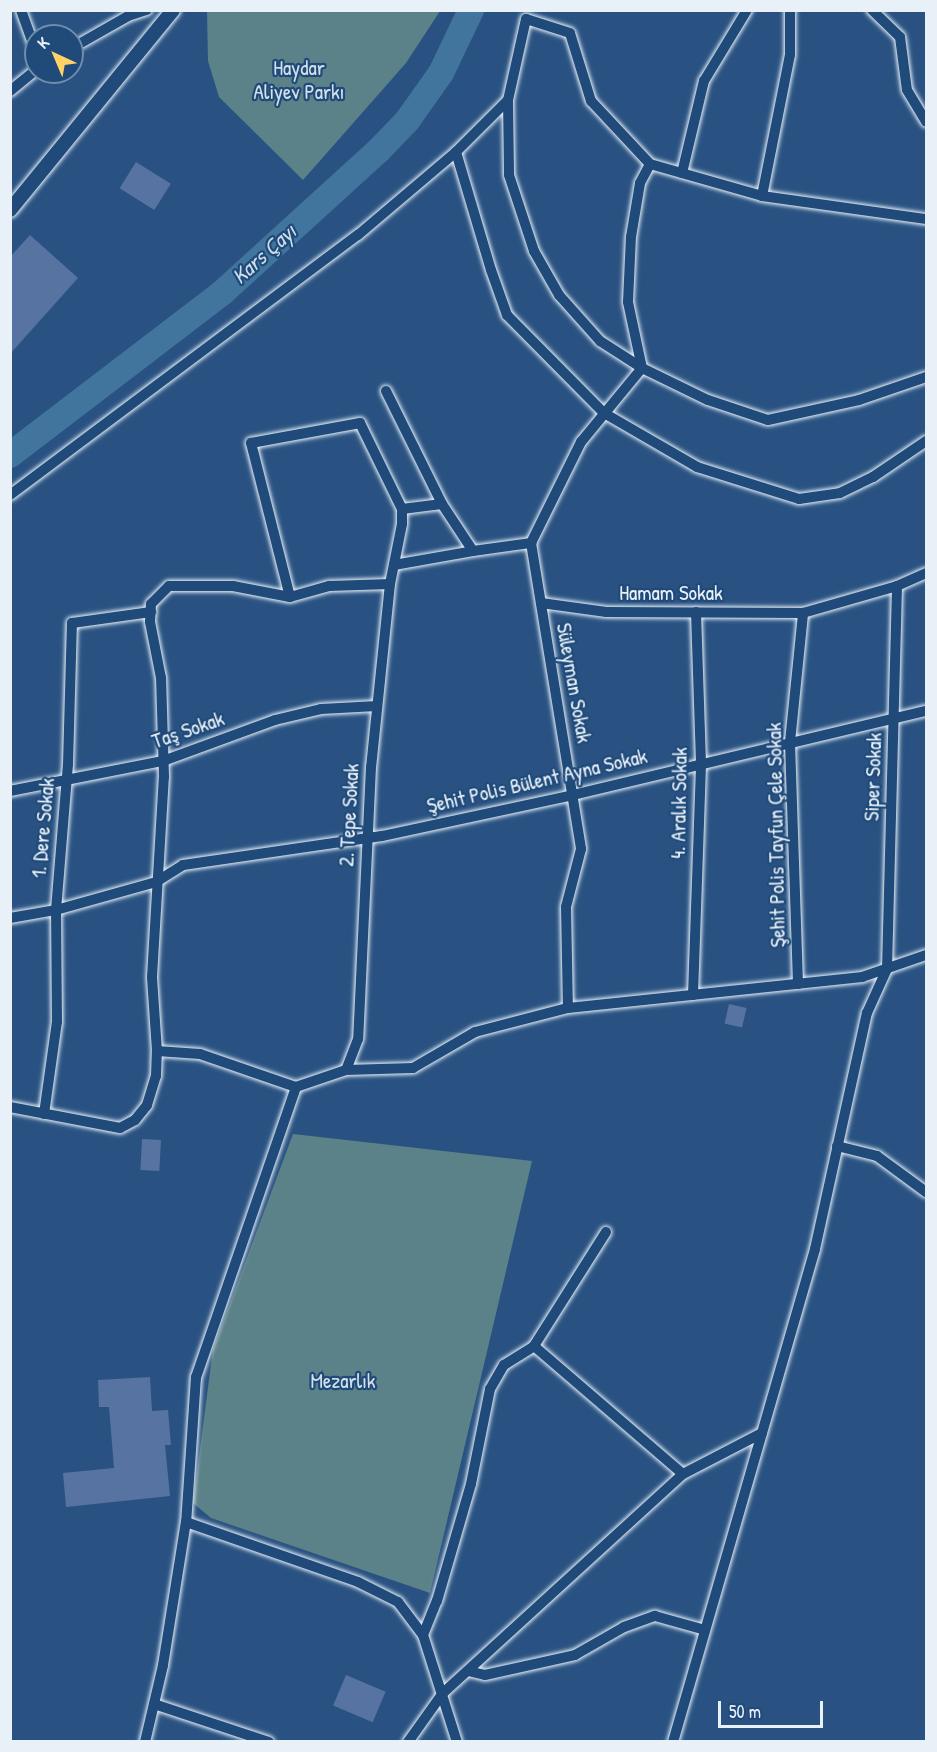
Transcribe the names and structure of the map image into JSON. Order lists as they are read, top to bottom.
{
  "streets": {
    "street": [
      "Hamam Sokak",
      "Süleyman Sokak",
      "Taş Sokak",
      "Siper Sokak",
      "Şehit Polis Bülent Ayna Sokak",
      "4. Aralık Sokak",
      "2. Tepe Sokak",
      "1. Dere Sokak",
      "Şehit Polis Tayfun Çele Sokak"
    ]
  },
  "crossings": [
    ["Hamam Sokak", "Süleyman Sokak"],
    ["Hamam Sokak", "Siper Sokak"],
    ["Hamam Sokak", "4. Aralık Sokak"],
    ["Hamam Sokak", "Şehit Polis Tayfun Çele Sokak"],
    ["Süleyman Sokak", "Şehit Polis Bülent Ayna Sokak"],
    ["Taş Sokak", "2. Tepe Sokak"],
    ["Taş Sokak", "1. Dere Sokak"],
    ["Siper Sokak", "Şehit Polis Bülent Ayna Sokak"],
    ["Şehit Polis Bülent Ayna Sokak", "4. Aralık Sokak"],
    ["Şehit Polis Bülent Ayna Sokak", "2. Tepe Sokak"],
    ["Şehit Polis Bülent Ayna Sokak", "1. Dere Sokak"],
    ["Şehit Polis Bülent Ayna Sokak", "Şehit Polis Tayfun Çele Sokak"]
  ],
  "water": ["Kars Çayı"],
  "parks": ["Haydar Aliyev Parkı", "Mezarlık"],
  "scale_bar": "50 m",
  "north": "top left"
}
